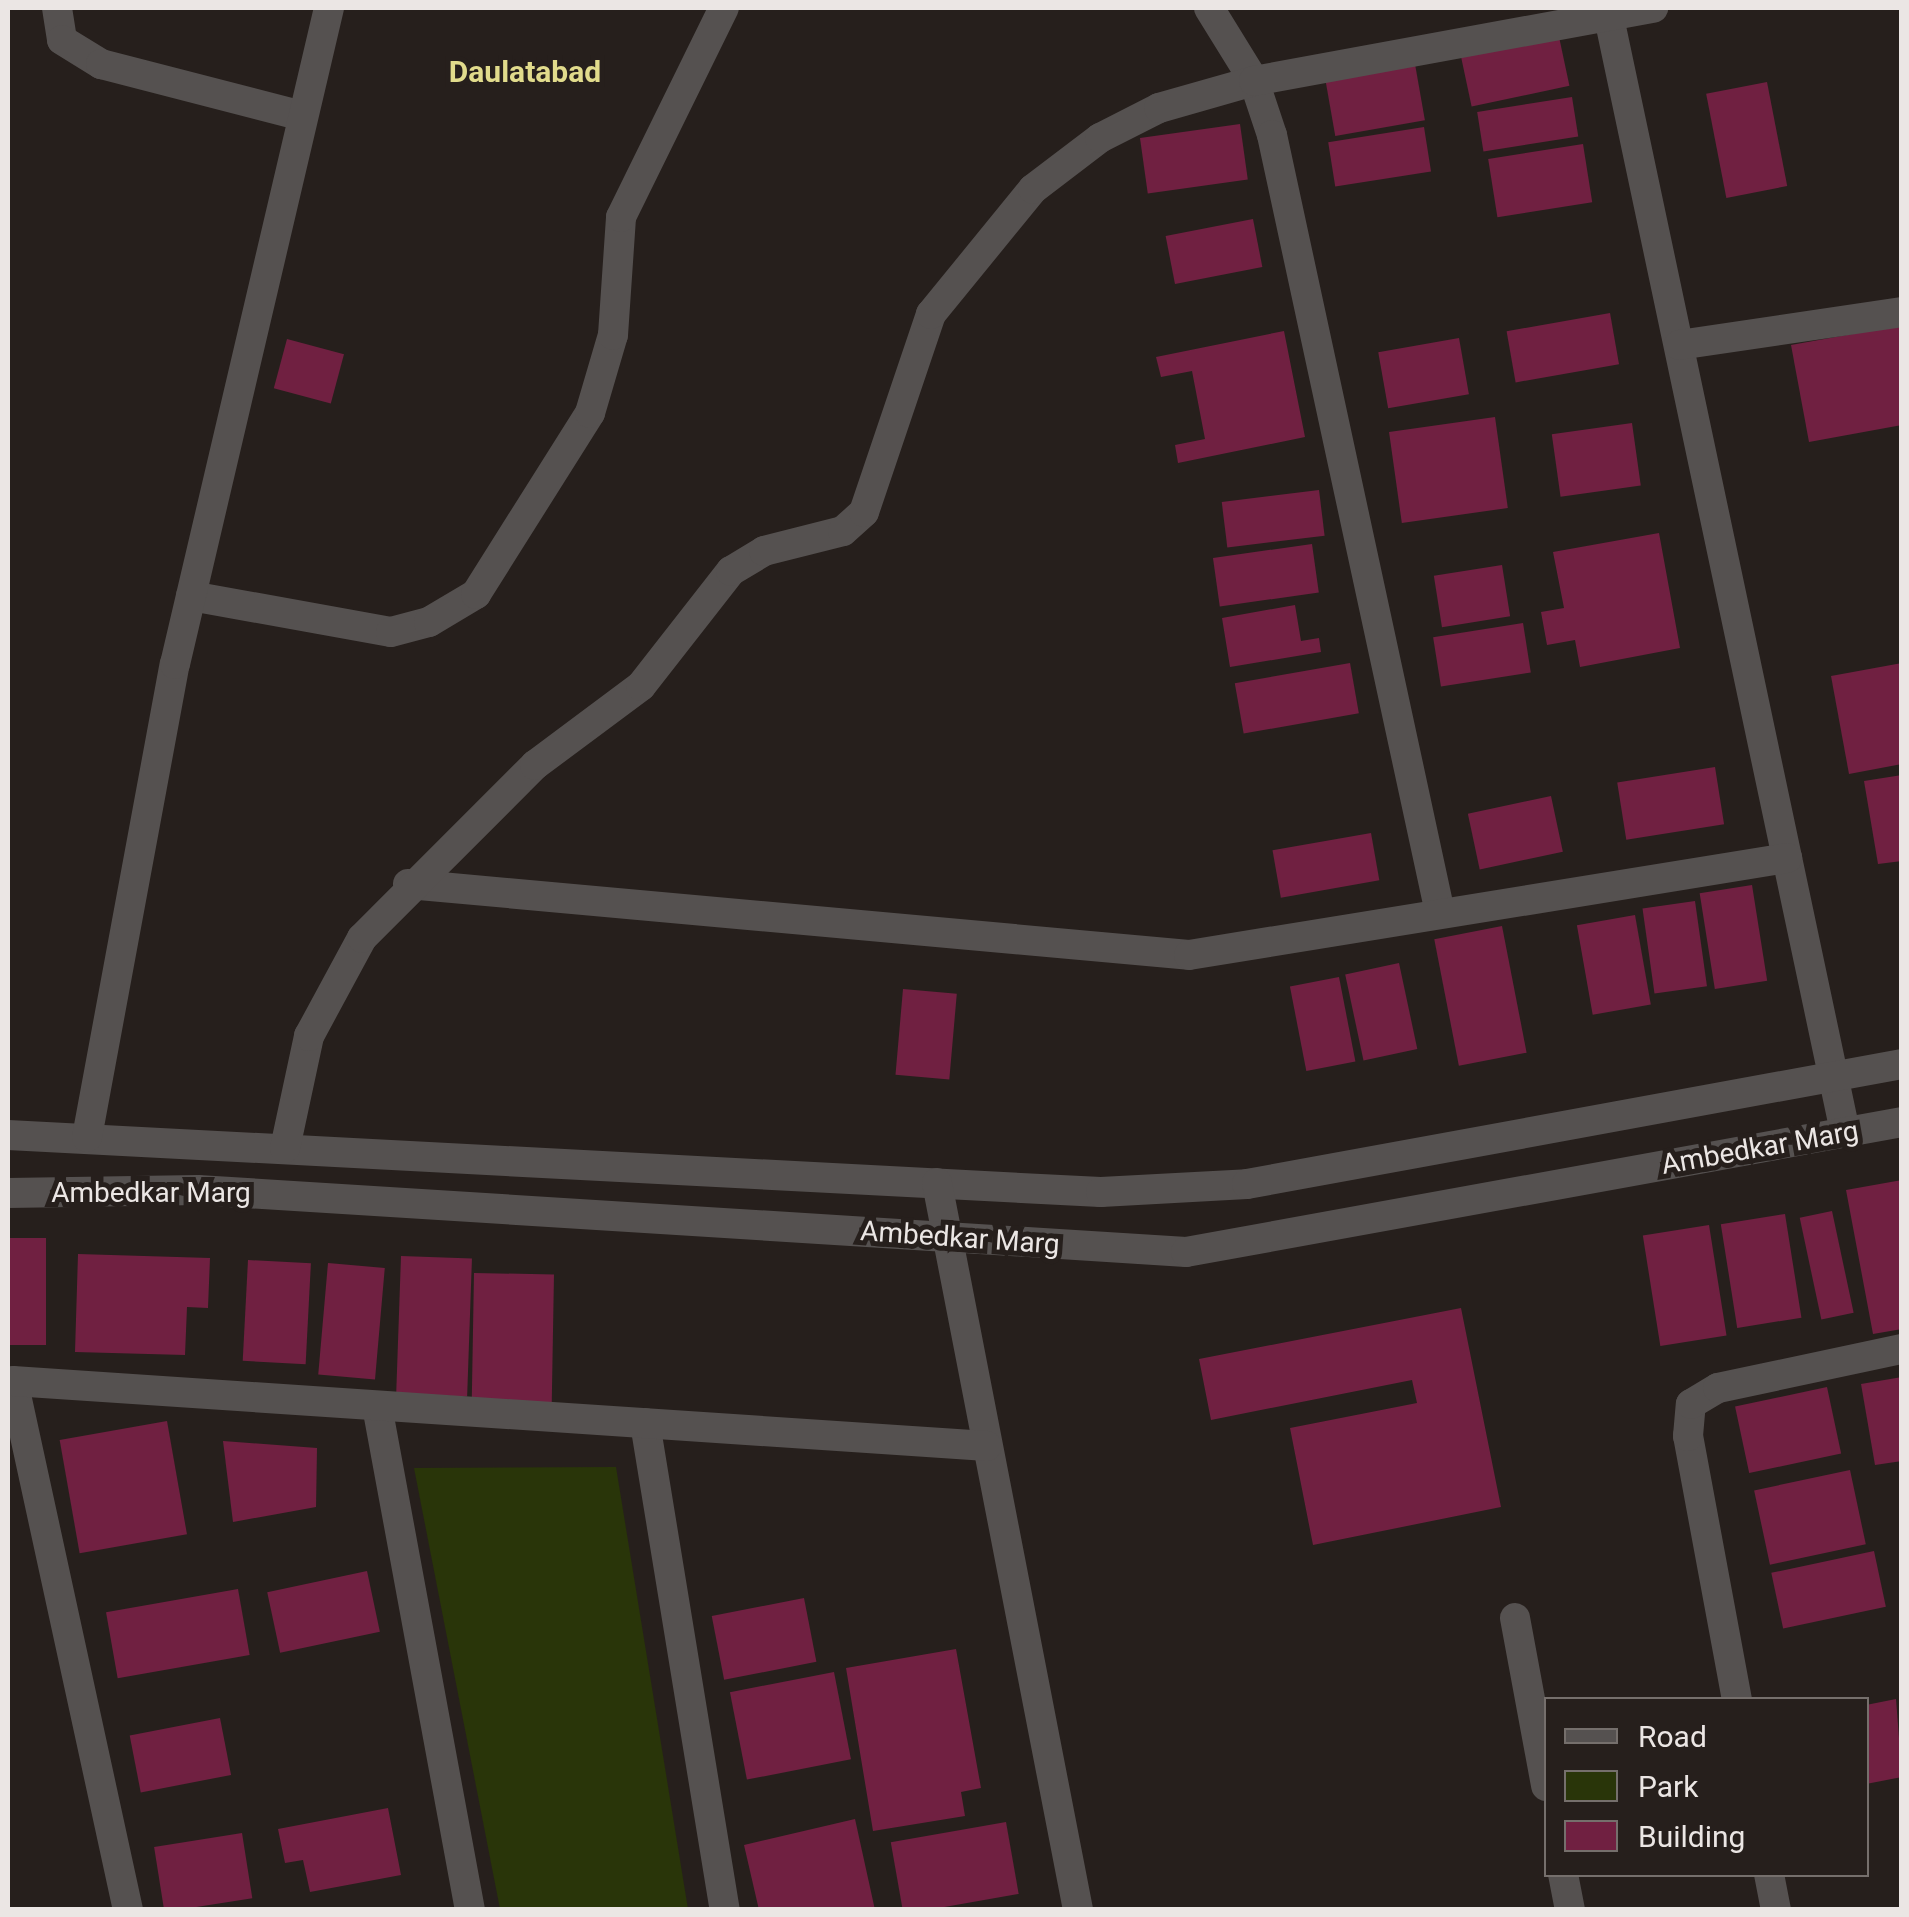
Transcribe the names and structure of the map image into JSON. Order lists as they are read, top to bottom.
{
  "streets": {
    "street": ["Ambedkar Marg"]
  },
  "districts": ["Daulatabad"],
  "legend": ["Road", "Park", "Building"]
}
